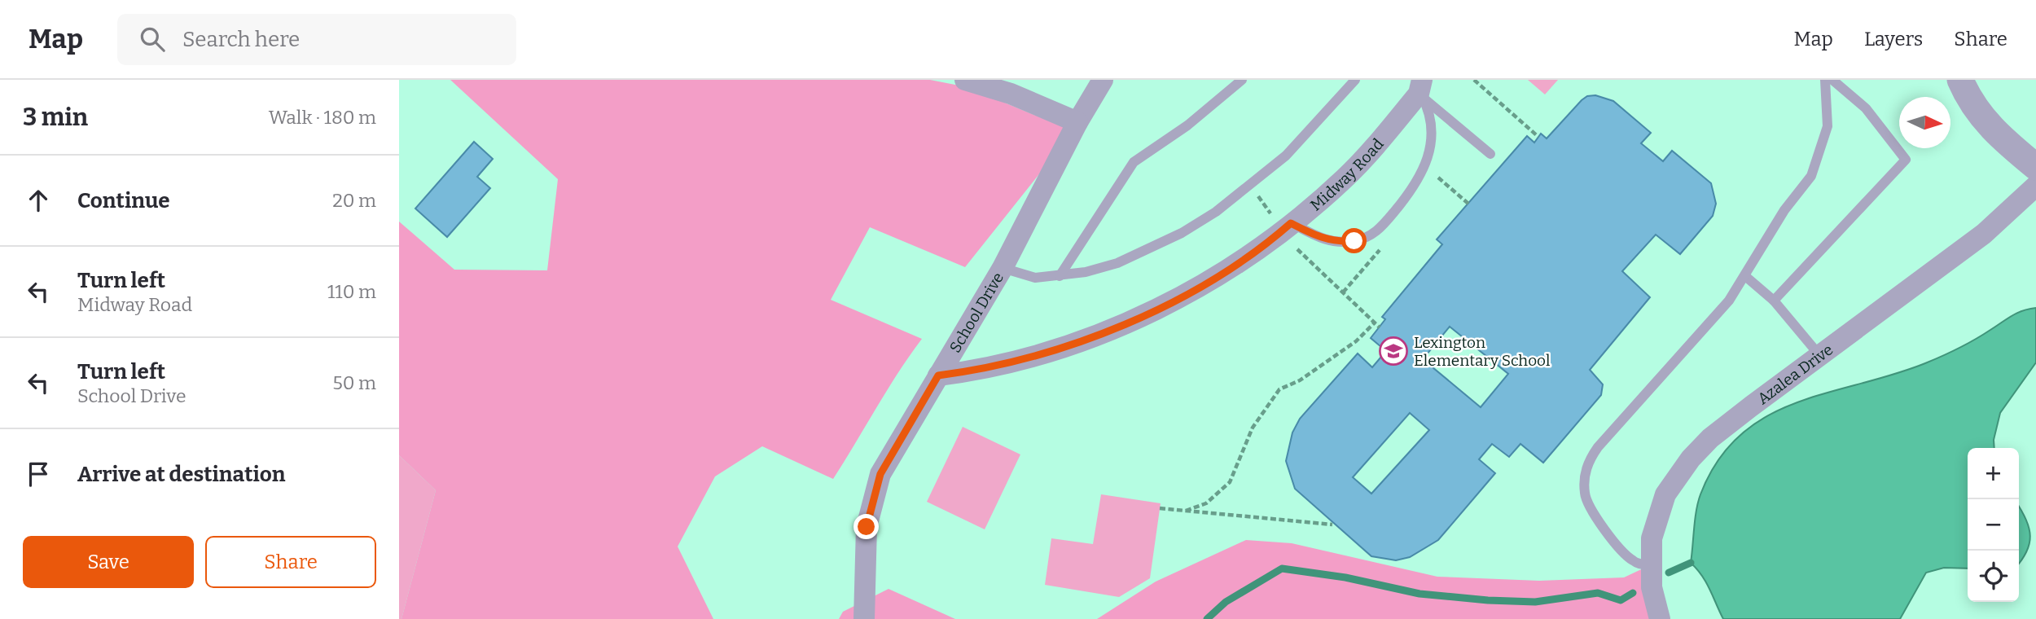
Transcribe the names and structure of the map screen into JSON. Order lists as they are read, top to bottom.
{
  "streets": {
    "street": ["Midway Road", "School Drive", "Azalea Drive"]
  },
  "crossings": [
    ["Midway Road", "School Drive"]
  ],
  "places": {
    "school or university": ["Lexington Elementary School"]
  },
  "north": "right",
  "page": {
    "header": "Map",
    "search": "Search here",
    "nav": ["Map", "Layers", "Share"],
    "heading": ["3 min", "Walk · 180 m"],
    "list": [
      ["Continue", "20 m"],
      ["Turn left", "Midway Road", "110 m"],
      ["Turn left", "School Drive", "50 m"],
      "Arrive at destination"
    ],
    "map_buttons": ["+", "−"],
    "buttons": ["Save", "Share"]
  }
}
